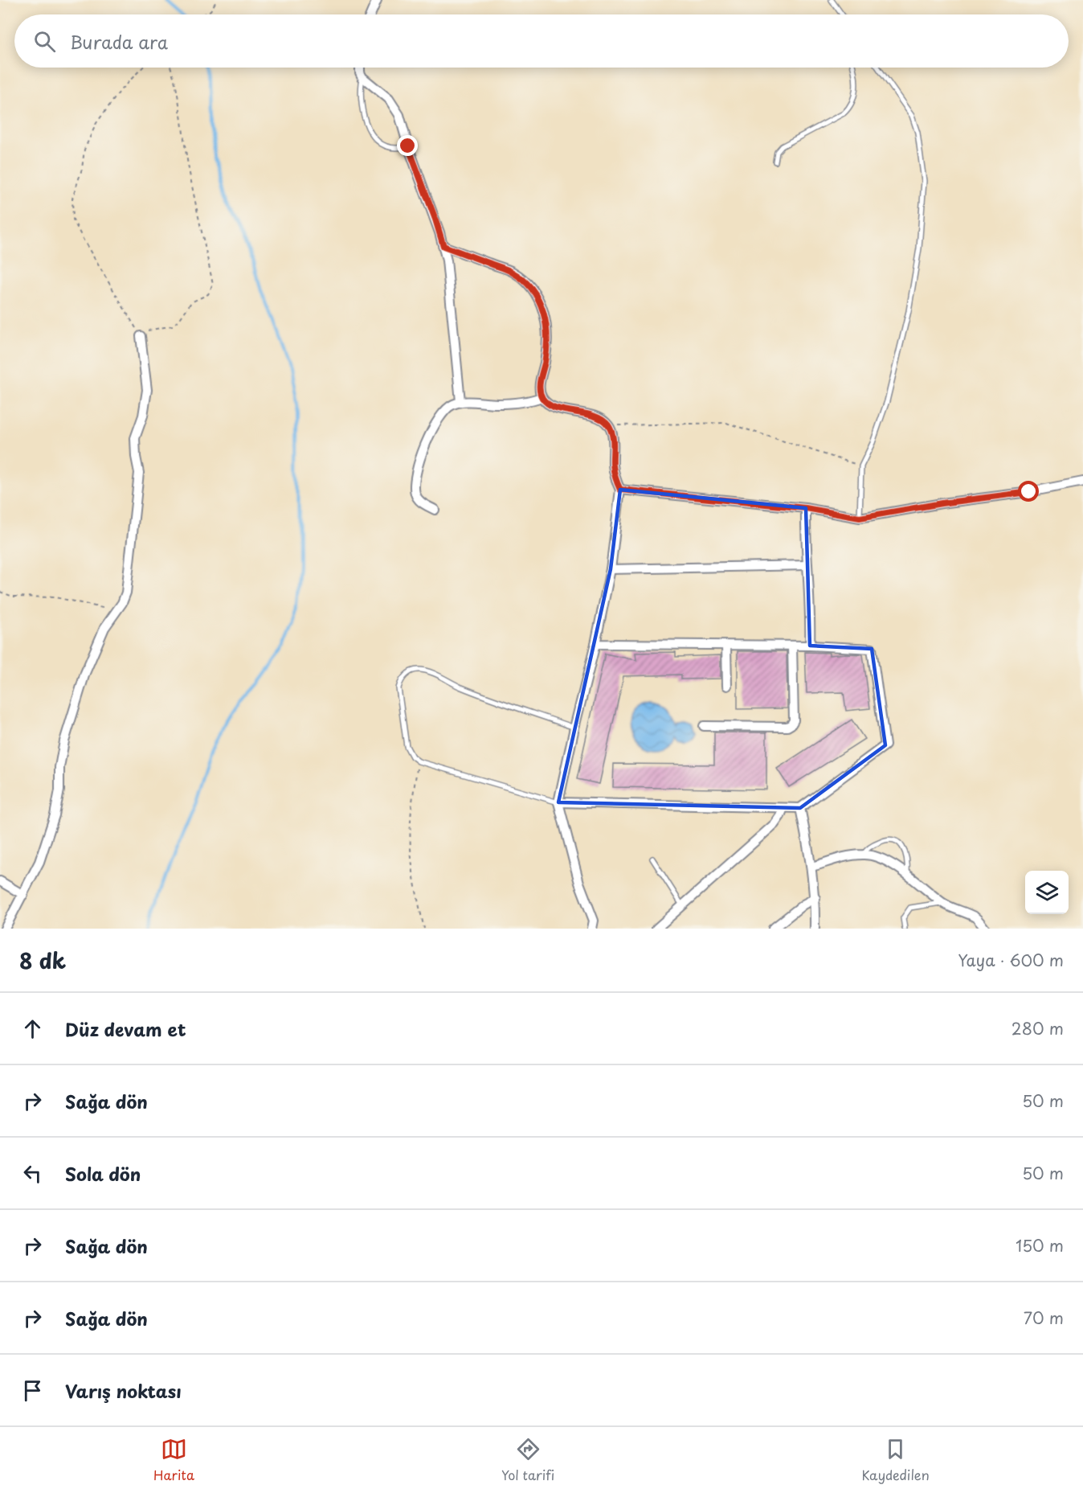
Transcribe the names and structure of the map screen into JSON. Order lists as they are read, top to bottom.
{
  "page": {
    "search": "Burada ara",
    "heading": ["8 dk", "Yaya · 600 m"],
    "list": [
      ["Düz devam et", "280 m"],
      ["Sağa dön", "50 m"],
      ["Sola dön", "50 m"],
      ["Sağa dön", "150 m"],
      ["Sağa dön", "70 m"],
      "Varış noktası"
    ],
    "nav": ["Harita", "Yol tarifi", "Kaydedilen"]
  }
}
